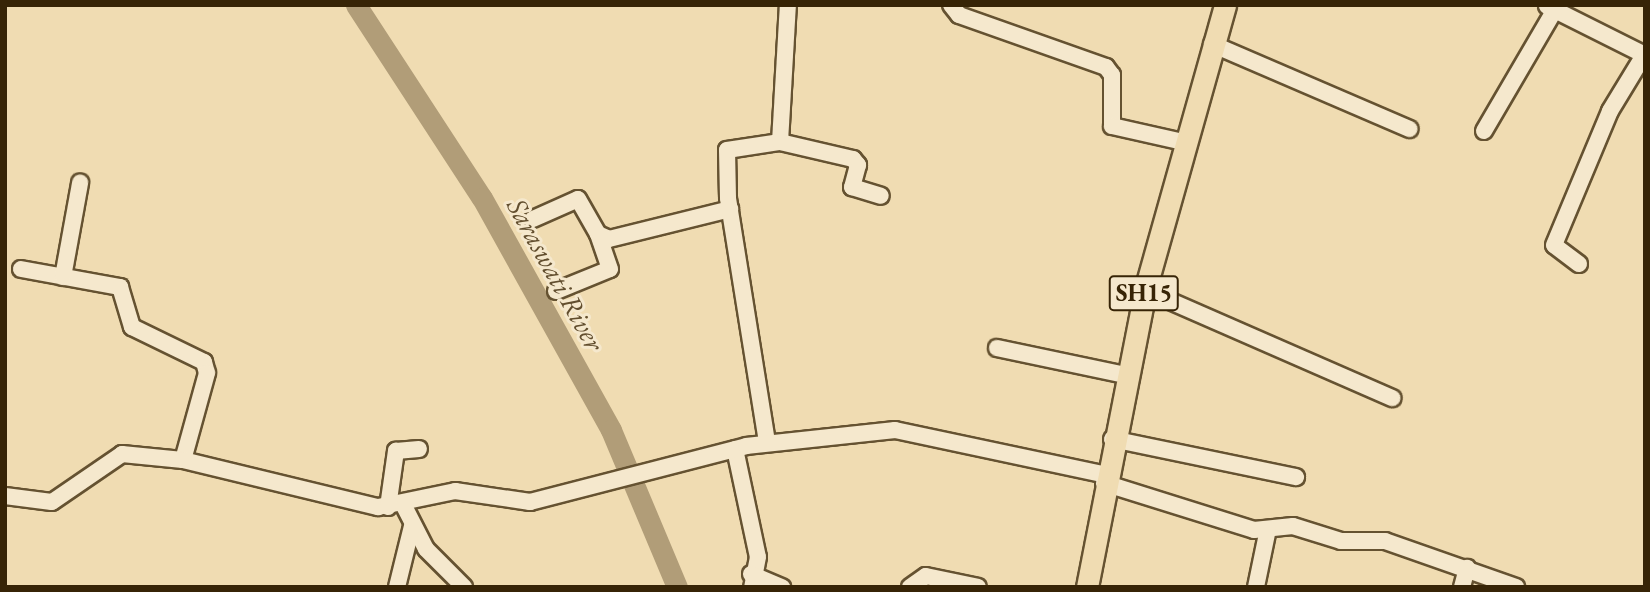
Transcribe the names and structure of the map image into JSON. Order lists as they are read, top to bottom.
{
  "streets": {
    "main road": ["SH15"]
  },
  "water": ["Saraswati River"]
}
